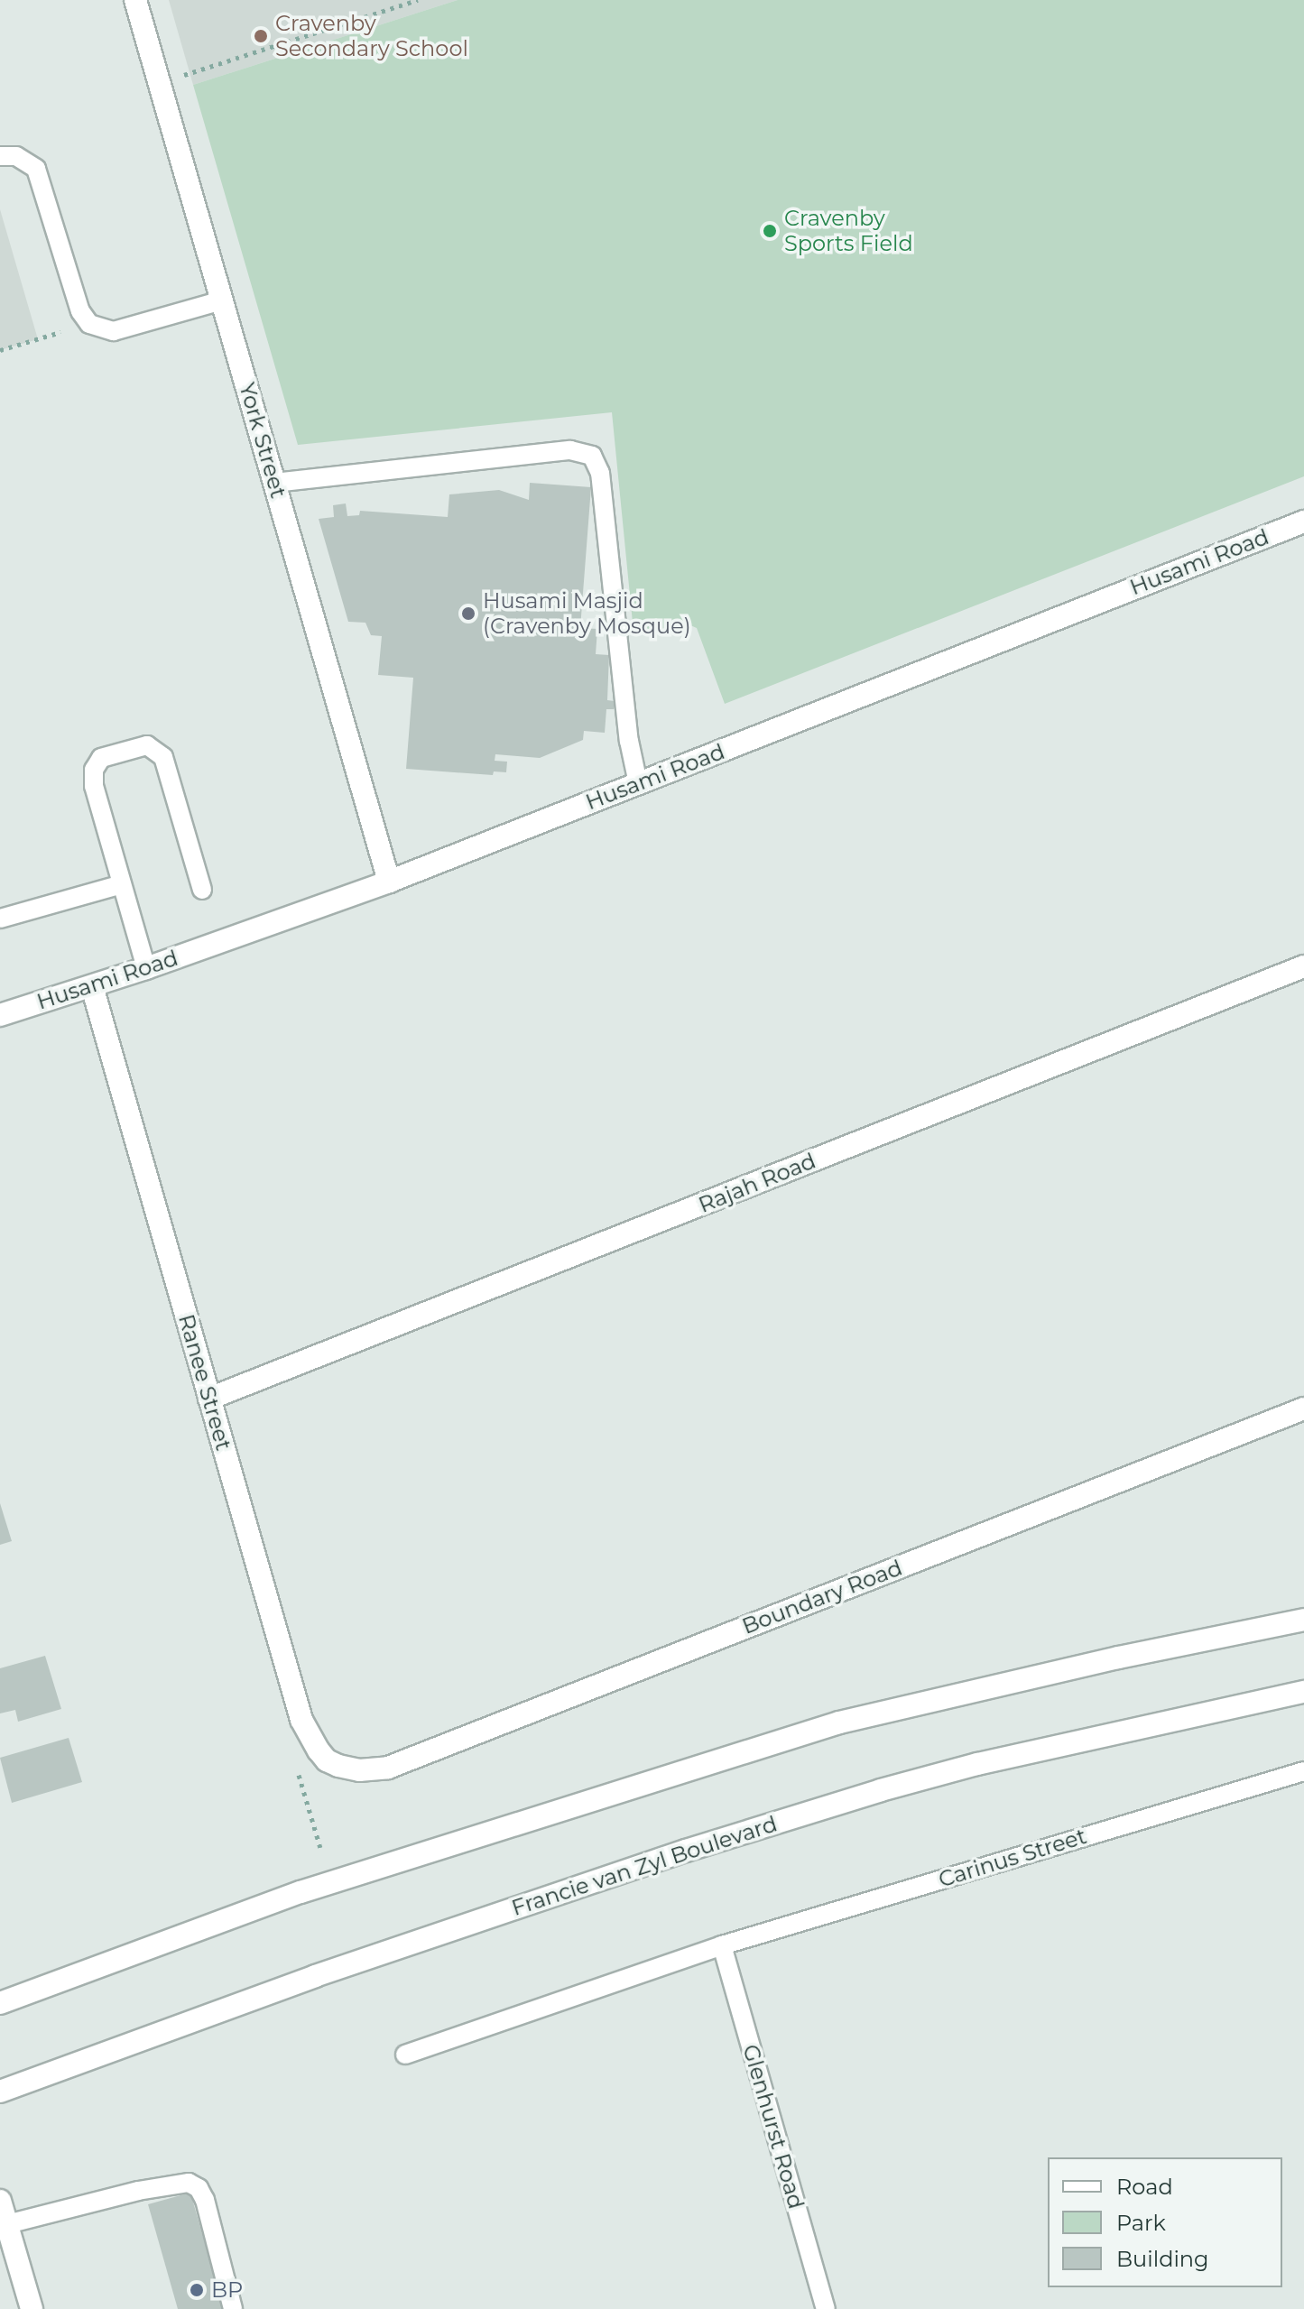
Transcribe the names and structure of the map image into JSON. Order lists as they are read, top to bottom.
{
  "streets": {
    "street": [
      "York Street",
      "Husami Road",
      "Rajah Road",
      "Ranee Street",
      "Boundary Road",
      "Francie van Zyl Boulevard"
    ],
    "lane": ["Carinus Street", "Glenhurst Road"]
  },
  "crossings": [
    ["York Street", "Husami Road"],
    ["Husami Road", "Ranee Street"],
    ["Rajah Road", "Ranee Street"],
    ["Ranee Street", "Boundary Road"],
    ["Carinus Street", "Glenhurst Road"]
  ],
  "places": [
    "Cravenby Secondary School",
    "Cravenby Sports Field",
    "Husami Masjid (Cravenby Mosque)",
    "BP"
  ],
  "legend": ["Road", "Park", "Building"]
}
